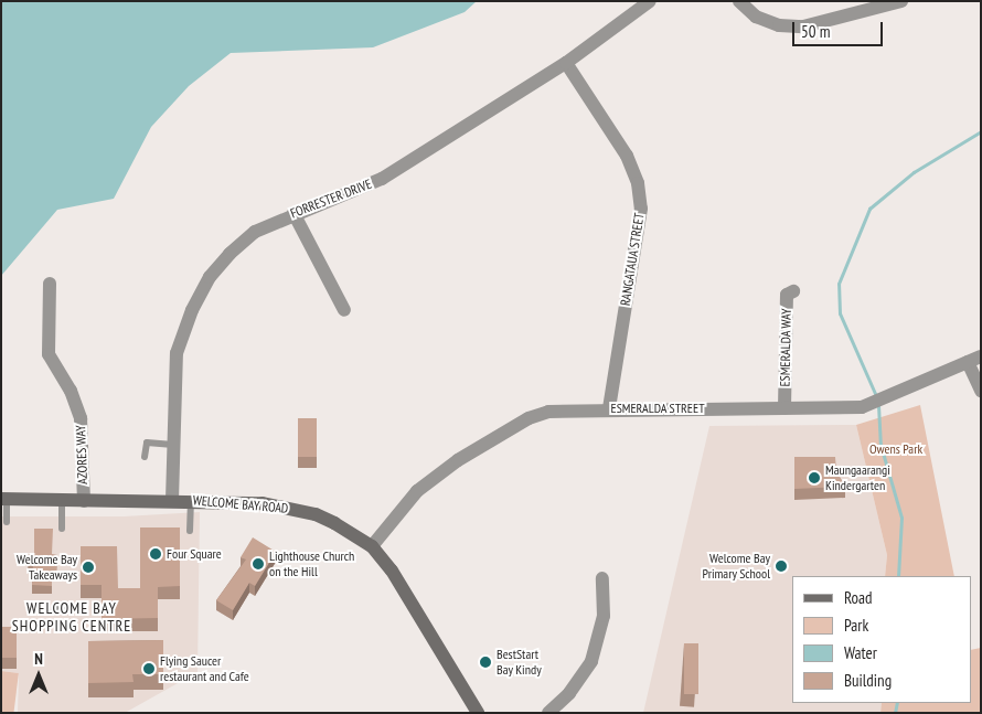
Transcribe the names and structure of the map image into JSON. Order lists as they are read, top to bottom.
{
  "streets": {
    "main road": ["WELCOME BAY ROAD"],
    "street": [
      "FORRESTER DRIVE",
      "RANGATAUA STREET",
      "ESMERALDA WAY",
      "ESMERALDA STREET",
      "AZORES WAY"
    ]
  },
  "crossings": [
    ["FORRESTER DRIVE", "RANGATAUA STREET"],
    ["FORRESTER DRIVE", "WELCOME BAY ROAD"],
    ["RANGATAUA STREET", "ESMERALDA STREET"],
    ["ESMERALDA WAY", "ESMERALDA STREET"],
    ["ESMERALDA STREET", "WELCOME BAY ROAD"],
    ["AZORES WAY", "WELCOME BAY ROAD"]
  ],
  "districts": ["WELCOME BAY SHOPPING CENTRE"],
  "parks": ["Owens Park"],
  "places": [
    "Maungaarangi Kindergarten",
    "Four Square",
    "Lighthouse Church on the Hill",
    "Welcome Bay Primary School",
    "Welcome Bay Takeaways",
    "BestStart Bay Kindy",
    "Flying Saucer restaurant and Cafe"
  ],
  "legend": [
    "Road",
    "Park",
    "Water",
    "Building"
  ],
  "scale_bar": "50 m",
  "north": "top"
}
